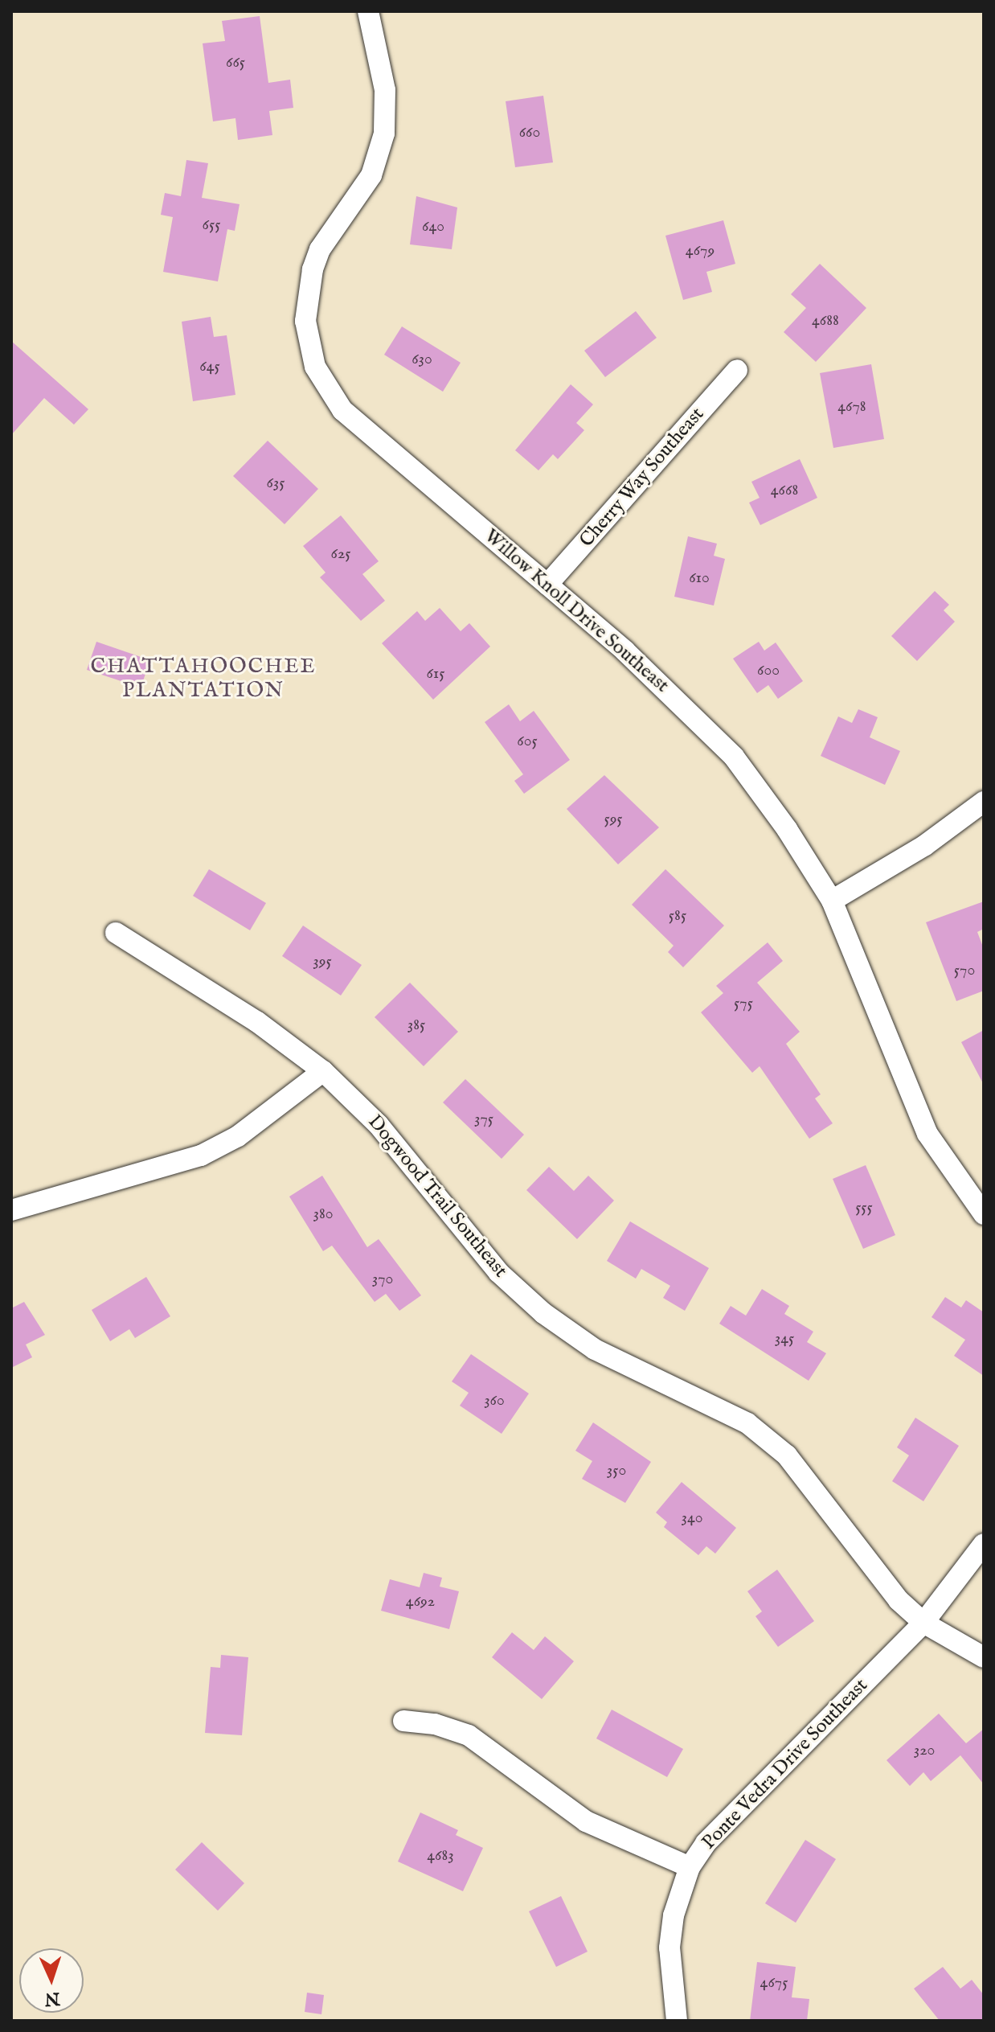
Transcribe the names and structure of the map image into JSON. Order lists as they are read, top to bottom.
{
  "streets": {
    "street": [
      "Cherry Way Southeast",
      "Willow Knoll Drive Southeast",
      "Dogwood Trail Southeast",
      "Ponte Vedra Drive Southeast"
    ]
  },
  "crossings": [
    ["Cherry Way Southeast", "Willow Knoll Drive Southeast"],
    ["Dogwood Trail Southeast", "Ponte Vedra Drive Southeast"]
  ],
  "districts": ["CHATTAHOOCHEE PLANTATION"],
  "house_numbers": [
    "665",
    "660",
    "655",
    "640",
    "4679",
    "4688",
    "630",
    "645",
    "4678",
    "635",
    "4668",
    "625",
    "610",
    "600",
    "615",
    "605",
    "595",
    "585",
    "395",
    "570",
    "575",
    "385",
    "375",
    "555",
    "380",
    "370",
    "345",
    "360",
    "350",
    "340",
    "4692",
    "320",
    "4683",
    "4675"
  ],
  "north": "bottom"
}
